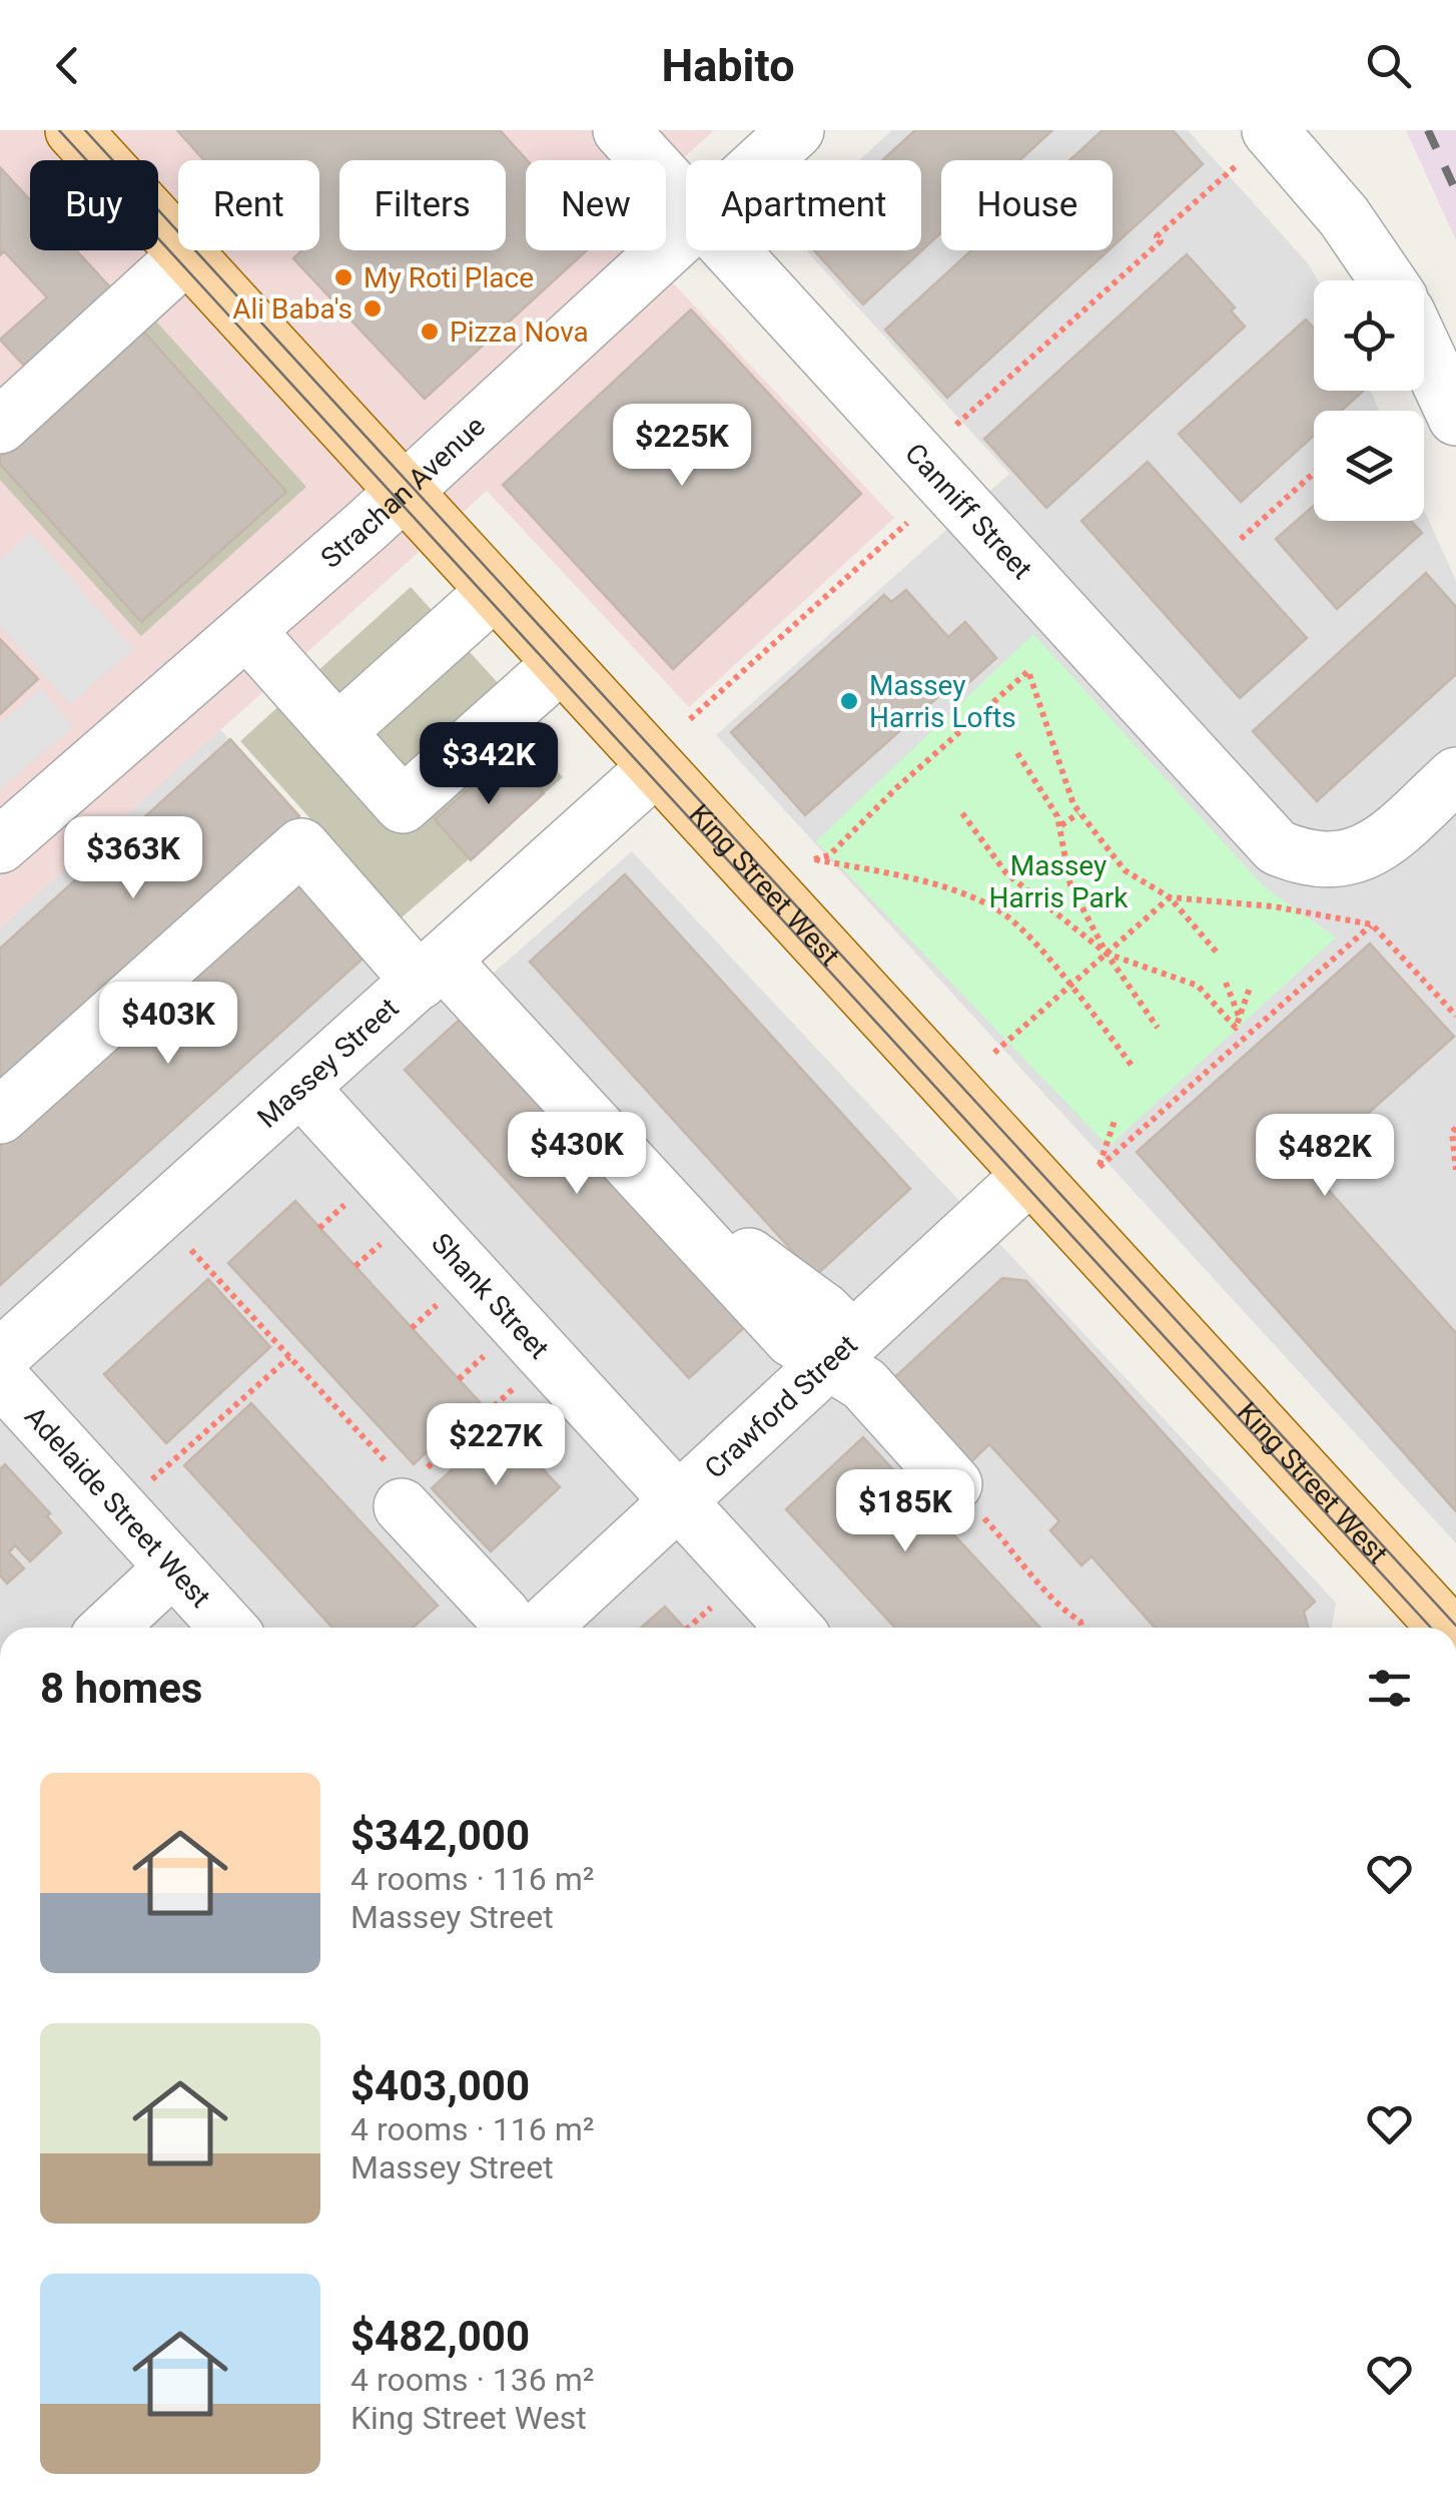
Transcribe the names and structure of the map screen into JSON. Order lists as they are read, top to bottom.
{
  "streets": {
    "main road": ["King Street West"],
    "street": [
      "Strachan Avenue",
      "Canniff Street",
      "Massey Street",
      "Shank Street",
      "Crawford Street",
      "Adelaide Street West"
    ]
  },
  "crossings": [
    ["Strachan Avenue", "King Street West"],
    ["King Street West", "Massey Street"],
    ["King Street West", "Crawford Street"],
    ["Massey Street", "Shank Street"],
    ["Massey Street", "Adelaide Street West"],
    ["Shank Street", "Crawford Street"]
  ],
  "parks": ["Massey Harris Park"],
  "places": [
    "My Roti Place",
    "Ali Baba's",
    "Pizza Nova",
    "Massey Harris Lofts"
  ],
  "page": {
    "header": "Habito",
    "chip": [
      "Buy",
      "Rent",
      "Filters",
      "New",
      "Apartment",
      "House"
    ],
    "price": [
      "$225K",
      "$342K",
      "$363K",
      "$403K",
      "$430K",
      "$482K",
      "$227K",
      "$185K"
    ],
    "heading": "8 homes",
    "list": [
      {
        "name": "$342,000",
        "note": "4 rooms · 116 m² · Massey Street"
      },
      {
        "name": "$403,000",
        "note": "4 rooms · 116 m² · Massey Street"
      },
      {
        "name": "$482,000",
        "note": "4 rooms · 136 m² · King Street West"
      }
    ]
  }
}
